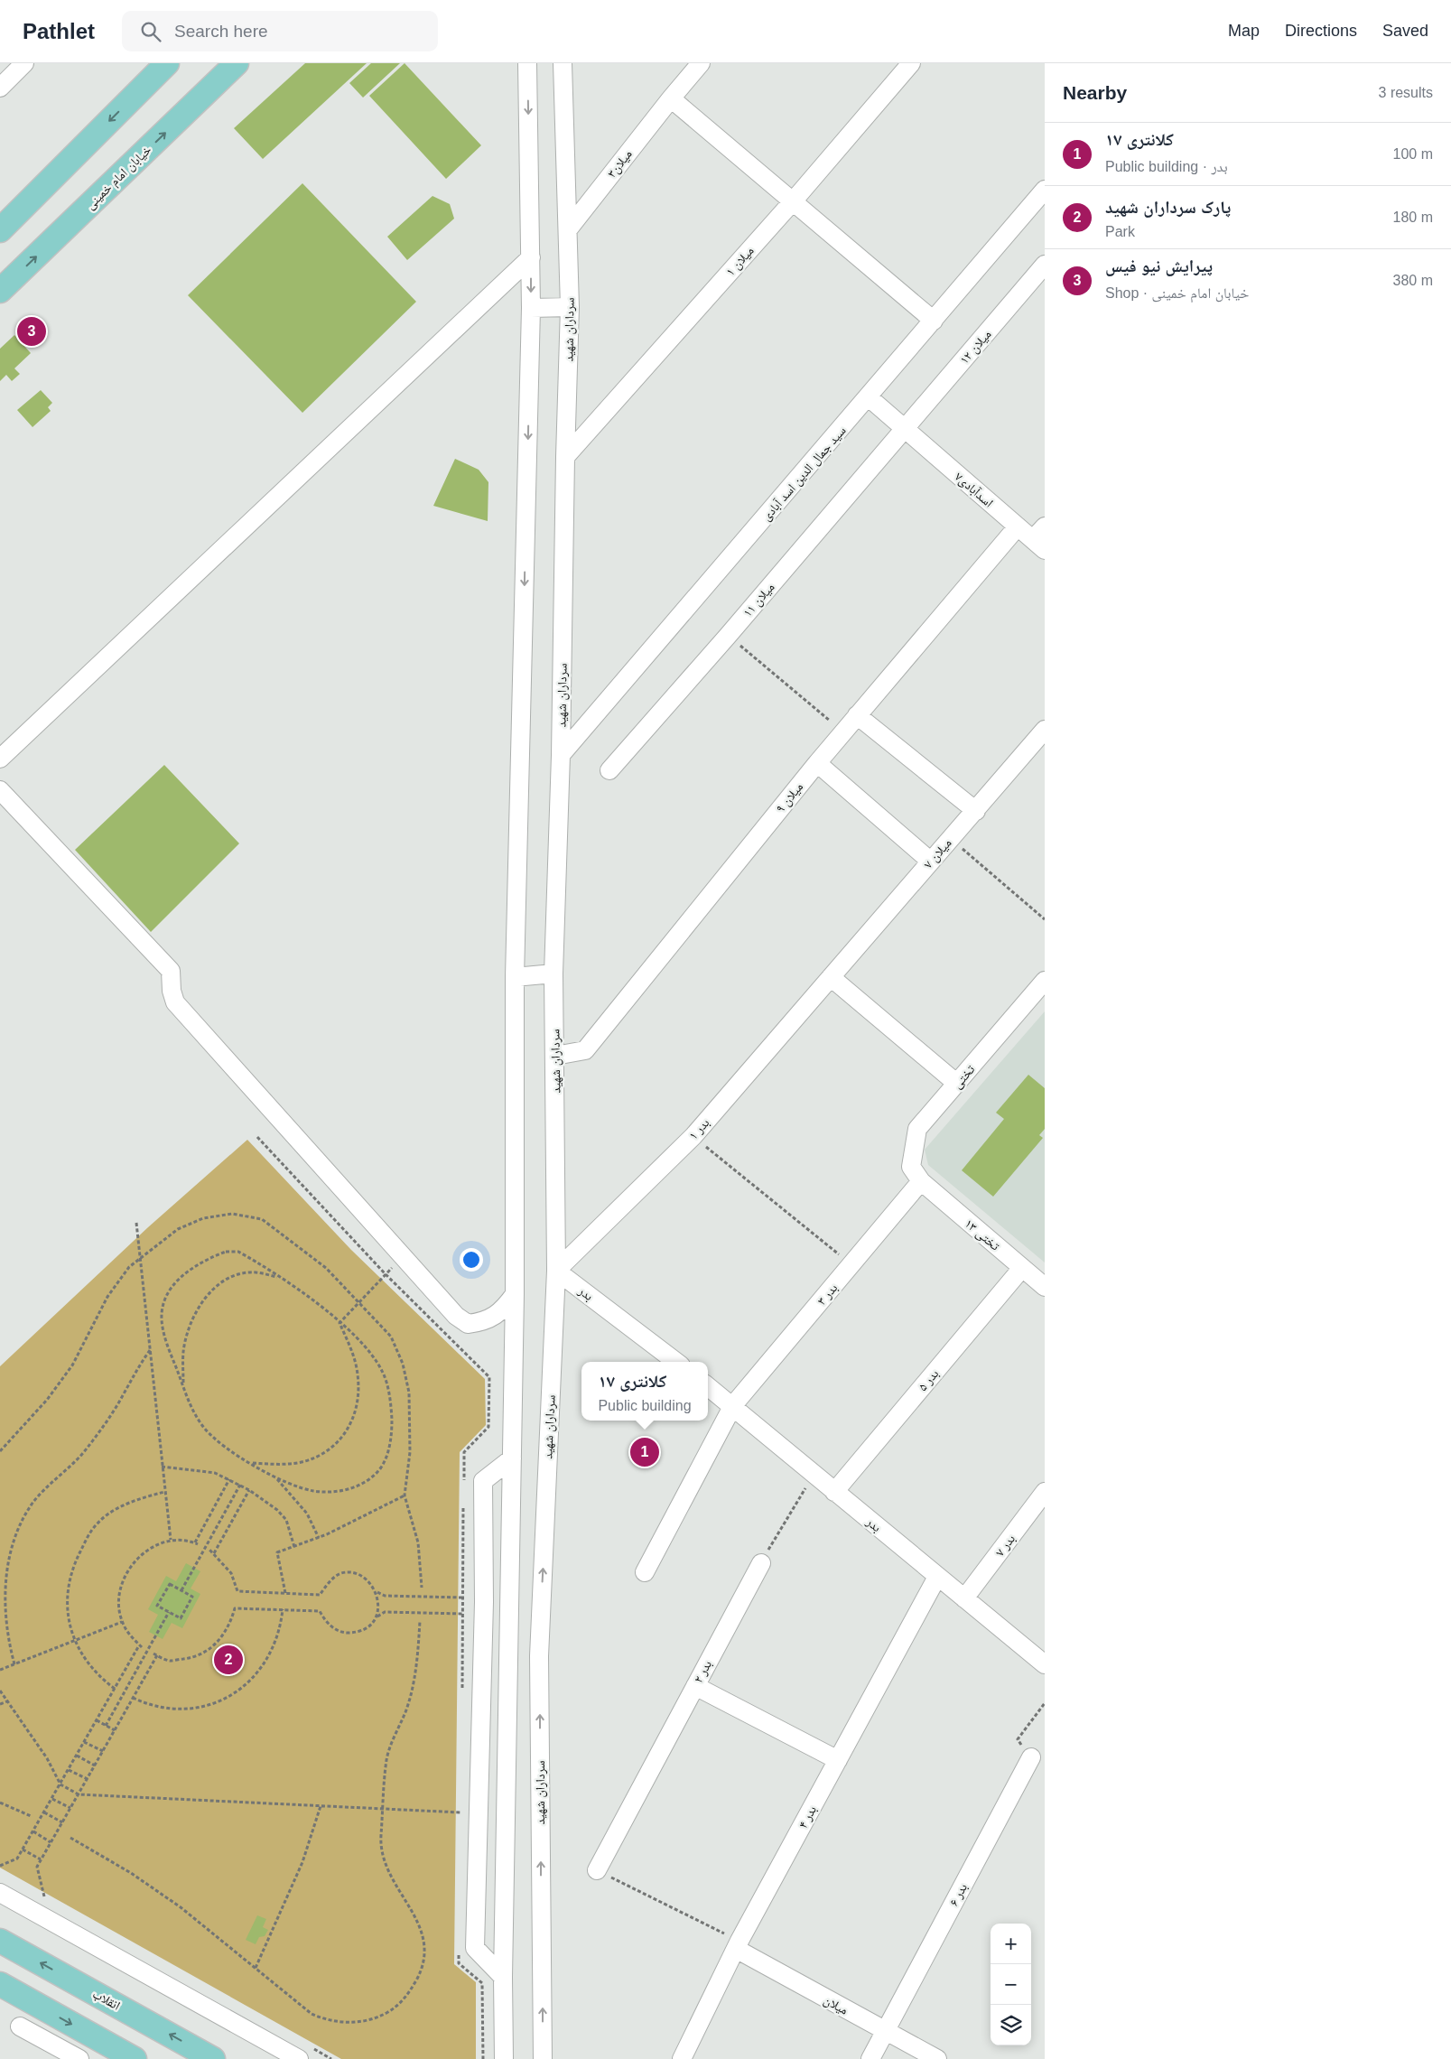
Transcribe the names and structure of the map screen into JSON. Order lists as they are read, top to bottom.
{
  "streets": {
    "main road": ["خیابان امام خمینی", "انقلاب"],
    "street": [
      "میلان۳",
      "میلان ۱",
      "سرداران شهید",
      "میلان ۱۲",
      "سید جمال الدین اسد آبادی",
      "اسدآبادی۷",
      "میلان ۱۱",
      "میلان ۹",
      "میلان ۷",
      "تختی",
      "بدر ۱",
      "تختی ۱۳",
      "بدر",
      "بدر ۳",
      "بدر ۵",
      "بدر ۷",
      "بدر ۲",
      "بدر ۴",
      "بدر ۶",
      "میلان"
    ]
  },
  "crossings": [
    ["میلان۳", "سرداران شهید"],
    ["میلان ۱", "سرداران شهید"],
    ["سرداران شهید", "سید جمال الدین اسد آبادی"],
    ["سرداران شهید", "میلان ۹"],
    ["سرداران شهید", "بدر ۱"],
    ["سرداران شهید", "بدر"],
    ["میلان ۱۲", "اسدآبادی۷"],
    ["میلان ۱۲", "میلان ۱۱"],
    ["سید جمال الدین اسد آبادی", "اسدآبادی۷"],
    ["اسدآبادی۷", "میلان ۱۱"],
    ["اسدآبادی۷", "میلان ۹"],
    ["میلان ۷", "بدر ۱"],
    ["تختی", "تختی ۱۳"],
    ["تختی", "بدر ۳"],
    ["بدر ۱", "بدر"],
    ["تختی ۱۳", "بدر ۳"],
    ["تختی ۱۳", "بدر ۵"],
    ["بدر", "بدر ۳"],
    ["بدر", "بدر ۵"],
    ["بدر", "بدر ۷"],
    ["بدر", "بدر ۴"],
    ["بدر ۴", "میلان"],
    ["بدر ۶", "میلان"]
  ],
  "page": {
    "header": "Pathlet",
    "search": "Search here",
    "nav": ["Map", "Directions", "Saved"],
    "heading": ["Nearby", "3 results"],
    "list": [
      {
        "mark": "1",
        "name": "کلانتری ۱۷",
        "note": "Public building · بدر",
        "value": "100 m"
      },
      {
        "mark": "2",
        "name": "پارک سرداران شهید",
        "note": "Park",
        "value": "180 m"
      },
      {
        "mark": "3",
        "name": "پیرایش نیو فیس",
        "note": "Shop · خیابان امام خمینی",
        "value": "380 m"
      }
    ],
    "pins": ["3", "1", "2"],
    "popup": ["کلانتری ۱۷", "Public building"],
    "map_buttons": ["+", "−"]
  }
}
